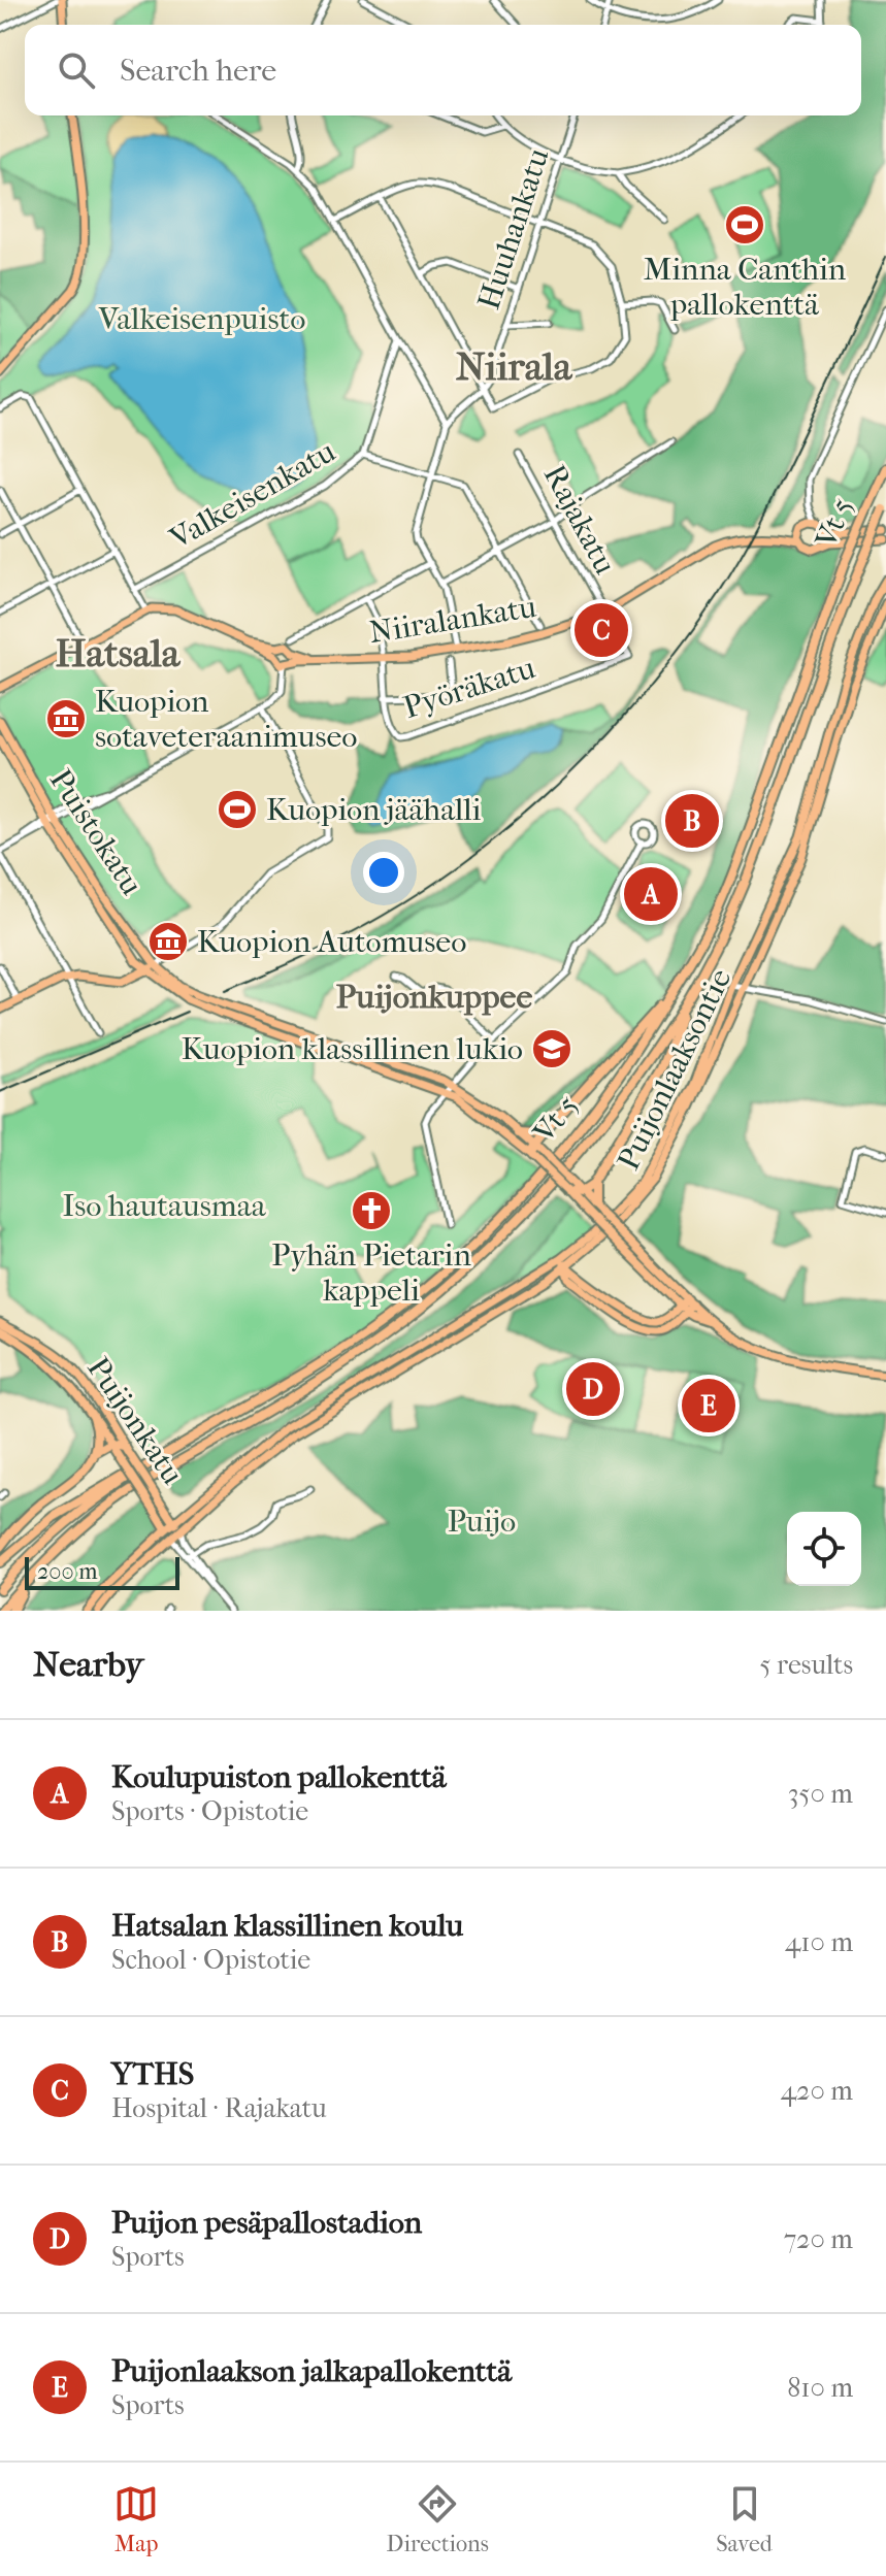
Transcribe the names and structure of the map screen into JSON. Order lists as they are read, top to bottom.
{
  "streets": {
    "highway": ["Vt 5"],
    "main road": [
      "Niiralankatu",
      "Puistokatu",
      "Puijonlaaksontie",
      "Puijonkatu"
    ],
    "street": [
      "Huuhankatu",
      "Valkeisenkatu",
      "Rajakatu",
      "Pyöräkatu"
    ]
  },
  "crossings": [
    ["Rajakatu", "Niiralankatu"],
    ["Rajakatu", "Pyöräkatu"],
    ["Niiralankatu", "Pyöräkatu"],
    ["Puijonlaaksontie", "Puijonkatu"]
  ],
  "districts": ["Niirala", "Hatsala", "Puijonkuppee"],
  "parks": ["Valkeisenpuisto", "Iso hautausmaa", "Puijo"],
  "places": {
    "sports": ["Minna Canthin pallokenttä", "Kuopion jäähalli"],
    "museum": ["Kuopion sotaveteraanimuseo", "Kuopion Automuseo"],
    "school or university": ["Kuopion klassillinen lukio"],
    "church": ["Pyhän Pietarin kappeli"]
  },
  "scale_bar": "200 m",
  "page": {
    "search": "Search here",
    "pins": [
      "C",
      "B",
      "A",
      "D",
      "E"
    ],
    "scale": "200 m",
    "heading": ["Nearby", "5 results"],
    "list": [
      {
        "mark": "A",
        "name": "Koulupuiston pallokenttä",
        "note": "Sports · Opistotie",
        "value": "350 m"
      },
      {
        "mark": "B",
        "name": "Hatsalan klassillinen koulu",
        "note": "School · Opistotie",
        "value": "410 m"
      },
      {
        "mark": "C",
        "name": "YTHS",
        "note": "Hospital · Rajakatu",
        "value": "420 m"
      },
      {
        "mark": "D",
        "name": "Puijon pesäpallostadion",
        "note": "Sports",
        "value": "720 m"
      },
      {
        "mark": "E",
        "name": "Puijonlaakson jalkapallokenttä",
        "note": "Sports",
        "value": "810 m"
      }
    ],
    "nav": ["Map", "Directions", "Saved"]
  }
}
